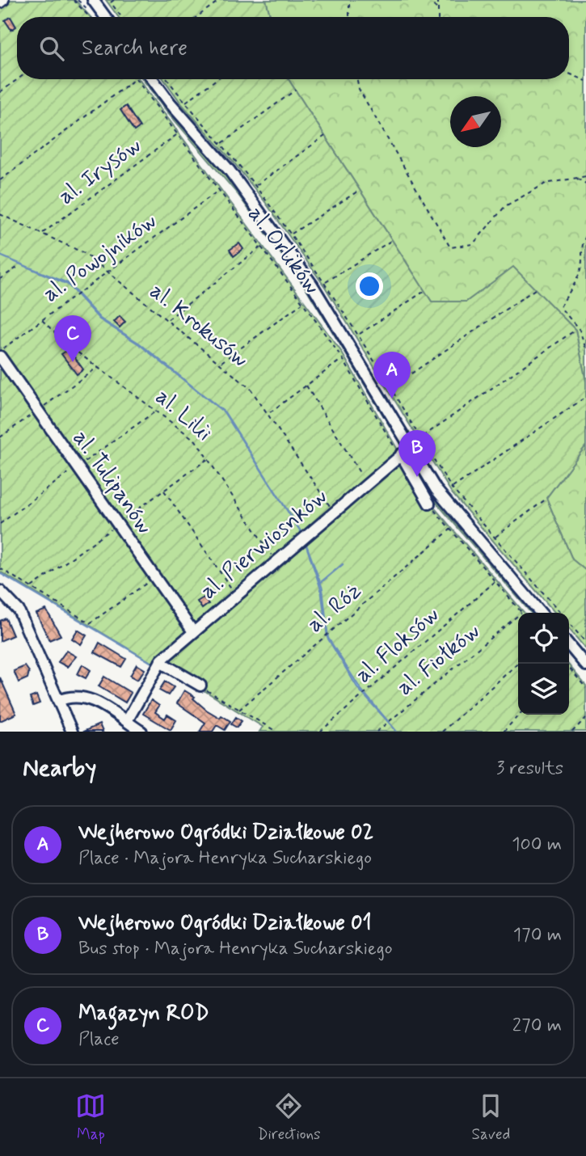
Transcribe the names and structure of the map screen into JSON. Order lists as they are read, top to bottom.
{
  "streets": {
    "street": ["al. Tulipanów", "al. Pierwiosnków"],
    "path": [
      "al. Irysów",
      "al. Orlików",
      "al. Powojników",
      "al. Krokusów",
      "al. Lilii",
      "al. Róż",
      "al. Floksów",
      "al. Fiołków"
    ]
  },
  "crossings": [
    ["al. Irysów", "al. Orlików"],
    ["al. Irysów", "al. Krokusów"],
    ["al. Orlików", "al. Powojników"],
    ["al. Orlików", "al. Pierwiosnków"],
    ["al. Powojników", "al. Krokusów"],
    ["al. Powojników", "al. Lilii"],
    ["al. Krokusów", "al. Pierwiosnków"],
    ["al. Lilii", "al. Pierwiosnków"],
    ["al. Tulipanów", "al. Pierwiosnków"]
  ],
  "north": "bottom left",
  "page": {
    "search": "Search here",
    "pins": ["C", "A", "B"],
    "heading": ["Nearby", "3 results"],
    "list": [
      {
        "mark": "A",
        "name": "Wejherowo Ogródki Działkowe 02",
        "note": "Place · Majora Henryka Sucharskiego",
        "value": "100 m"
      },
      {
        "mark": "B",
        "name": "Wejherowo Ogródki Działkowe 01",
        "note": "Bus stop · Majora Henryka Sucharskiego",
        "value": "170 m"
      },
      {
        "mark": "C",
        "name": "Magazyn ROD",
        "note": "Place",
        "value": "270 m"
      }
    ],
    "nav": ["Map", "Directions", "Saved"]
  }
}
